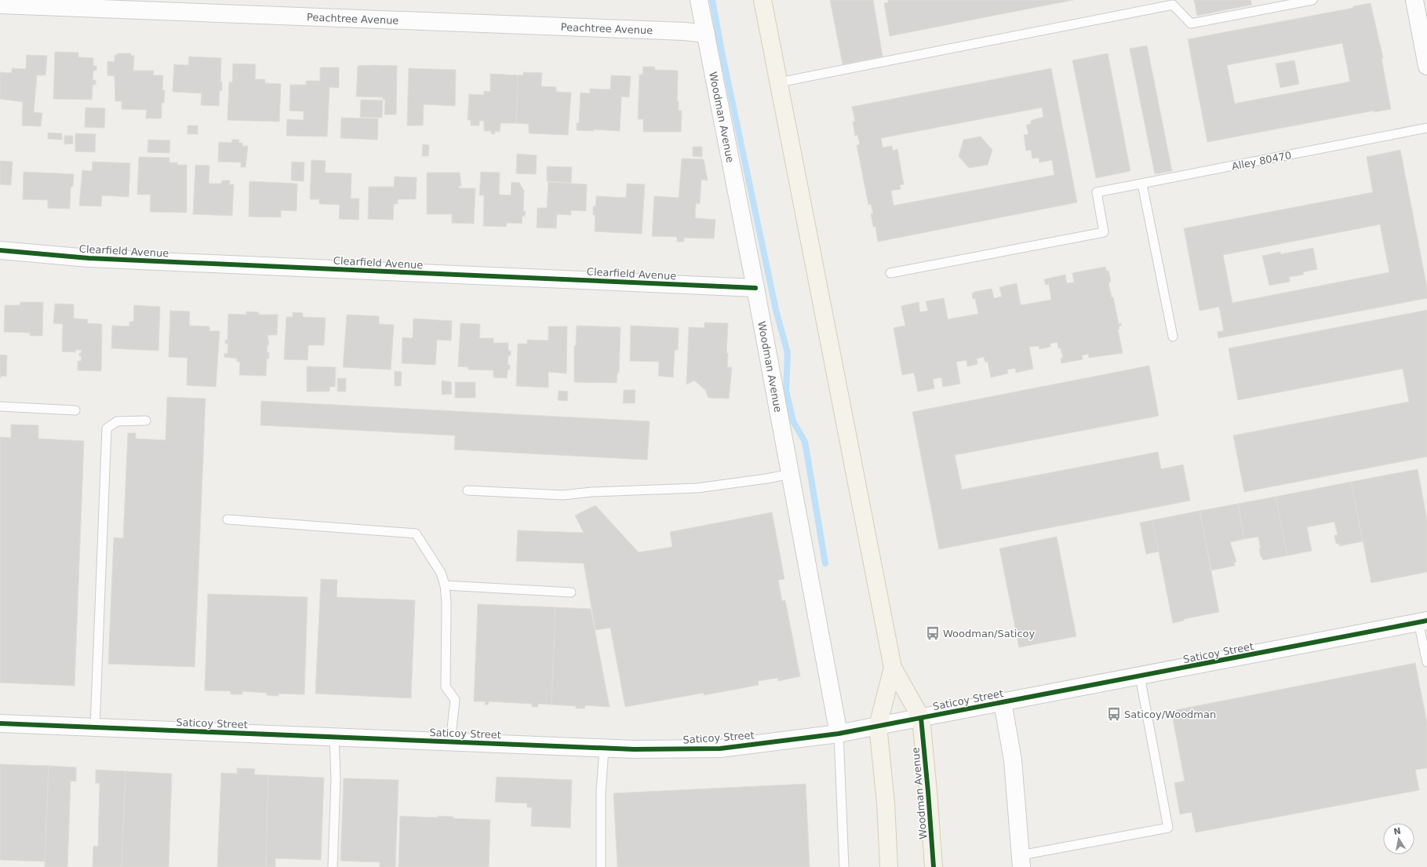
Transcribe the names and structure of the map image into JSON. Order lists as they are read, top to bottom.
{
  "streets": {
    "main road": ["Woodman Avenue"],
    "street": ["Peachtree Avenue", "Clearfield Avenue", "Saticoy Street"],
    "lane": ["Alley 80470"]
  },
  "crossings": [
    ["Peachtree Avenue", "Woodman Avenue"],
    ["Woodman Avenue", "Clearfield Avenue"],
    ["Woodman Avenue", "Saticoy Street"]
  ],
  "places": {
    "bus stop": ["Woodman/Saticoy", "Saticoy/Woodman"]
  },
  "north": "top"
}
